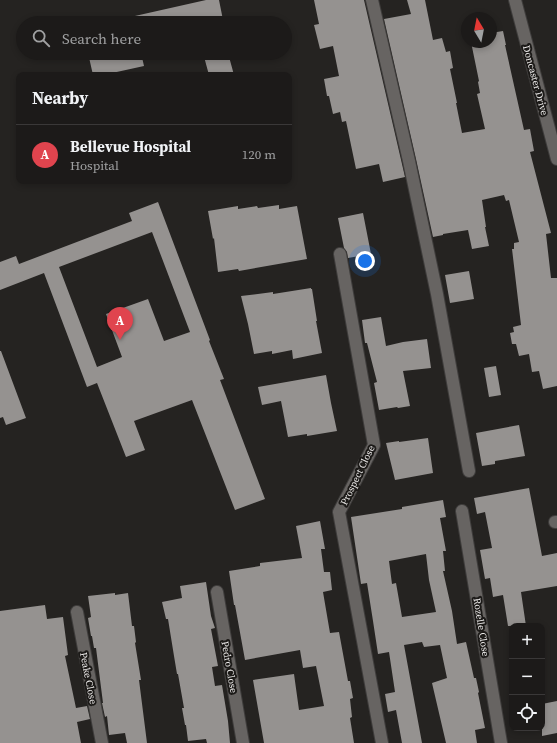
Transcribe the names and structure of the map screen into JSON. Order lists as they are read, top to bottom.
{
  "streets": {
    "street": [
      "Doncaster Drive",
      "Prospect Close",
      "Rozelle Close",
      "Pedro Close",
      "Peake Close"
    ]
  },
  "north": "top",
  "page": {
    "search": "Search here",
    "heading": "Nearby",
    "list": [
      {
        "mark": "A",
        "name": "Bellevue Hospital",
        "note": "Hospital",
        "value": "120 m"
      }
    ],
    "pins": "A",
    "map_buttons": ["+", "−"]
  }
}
